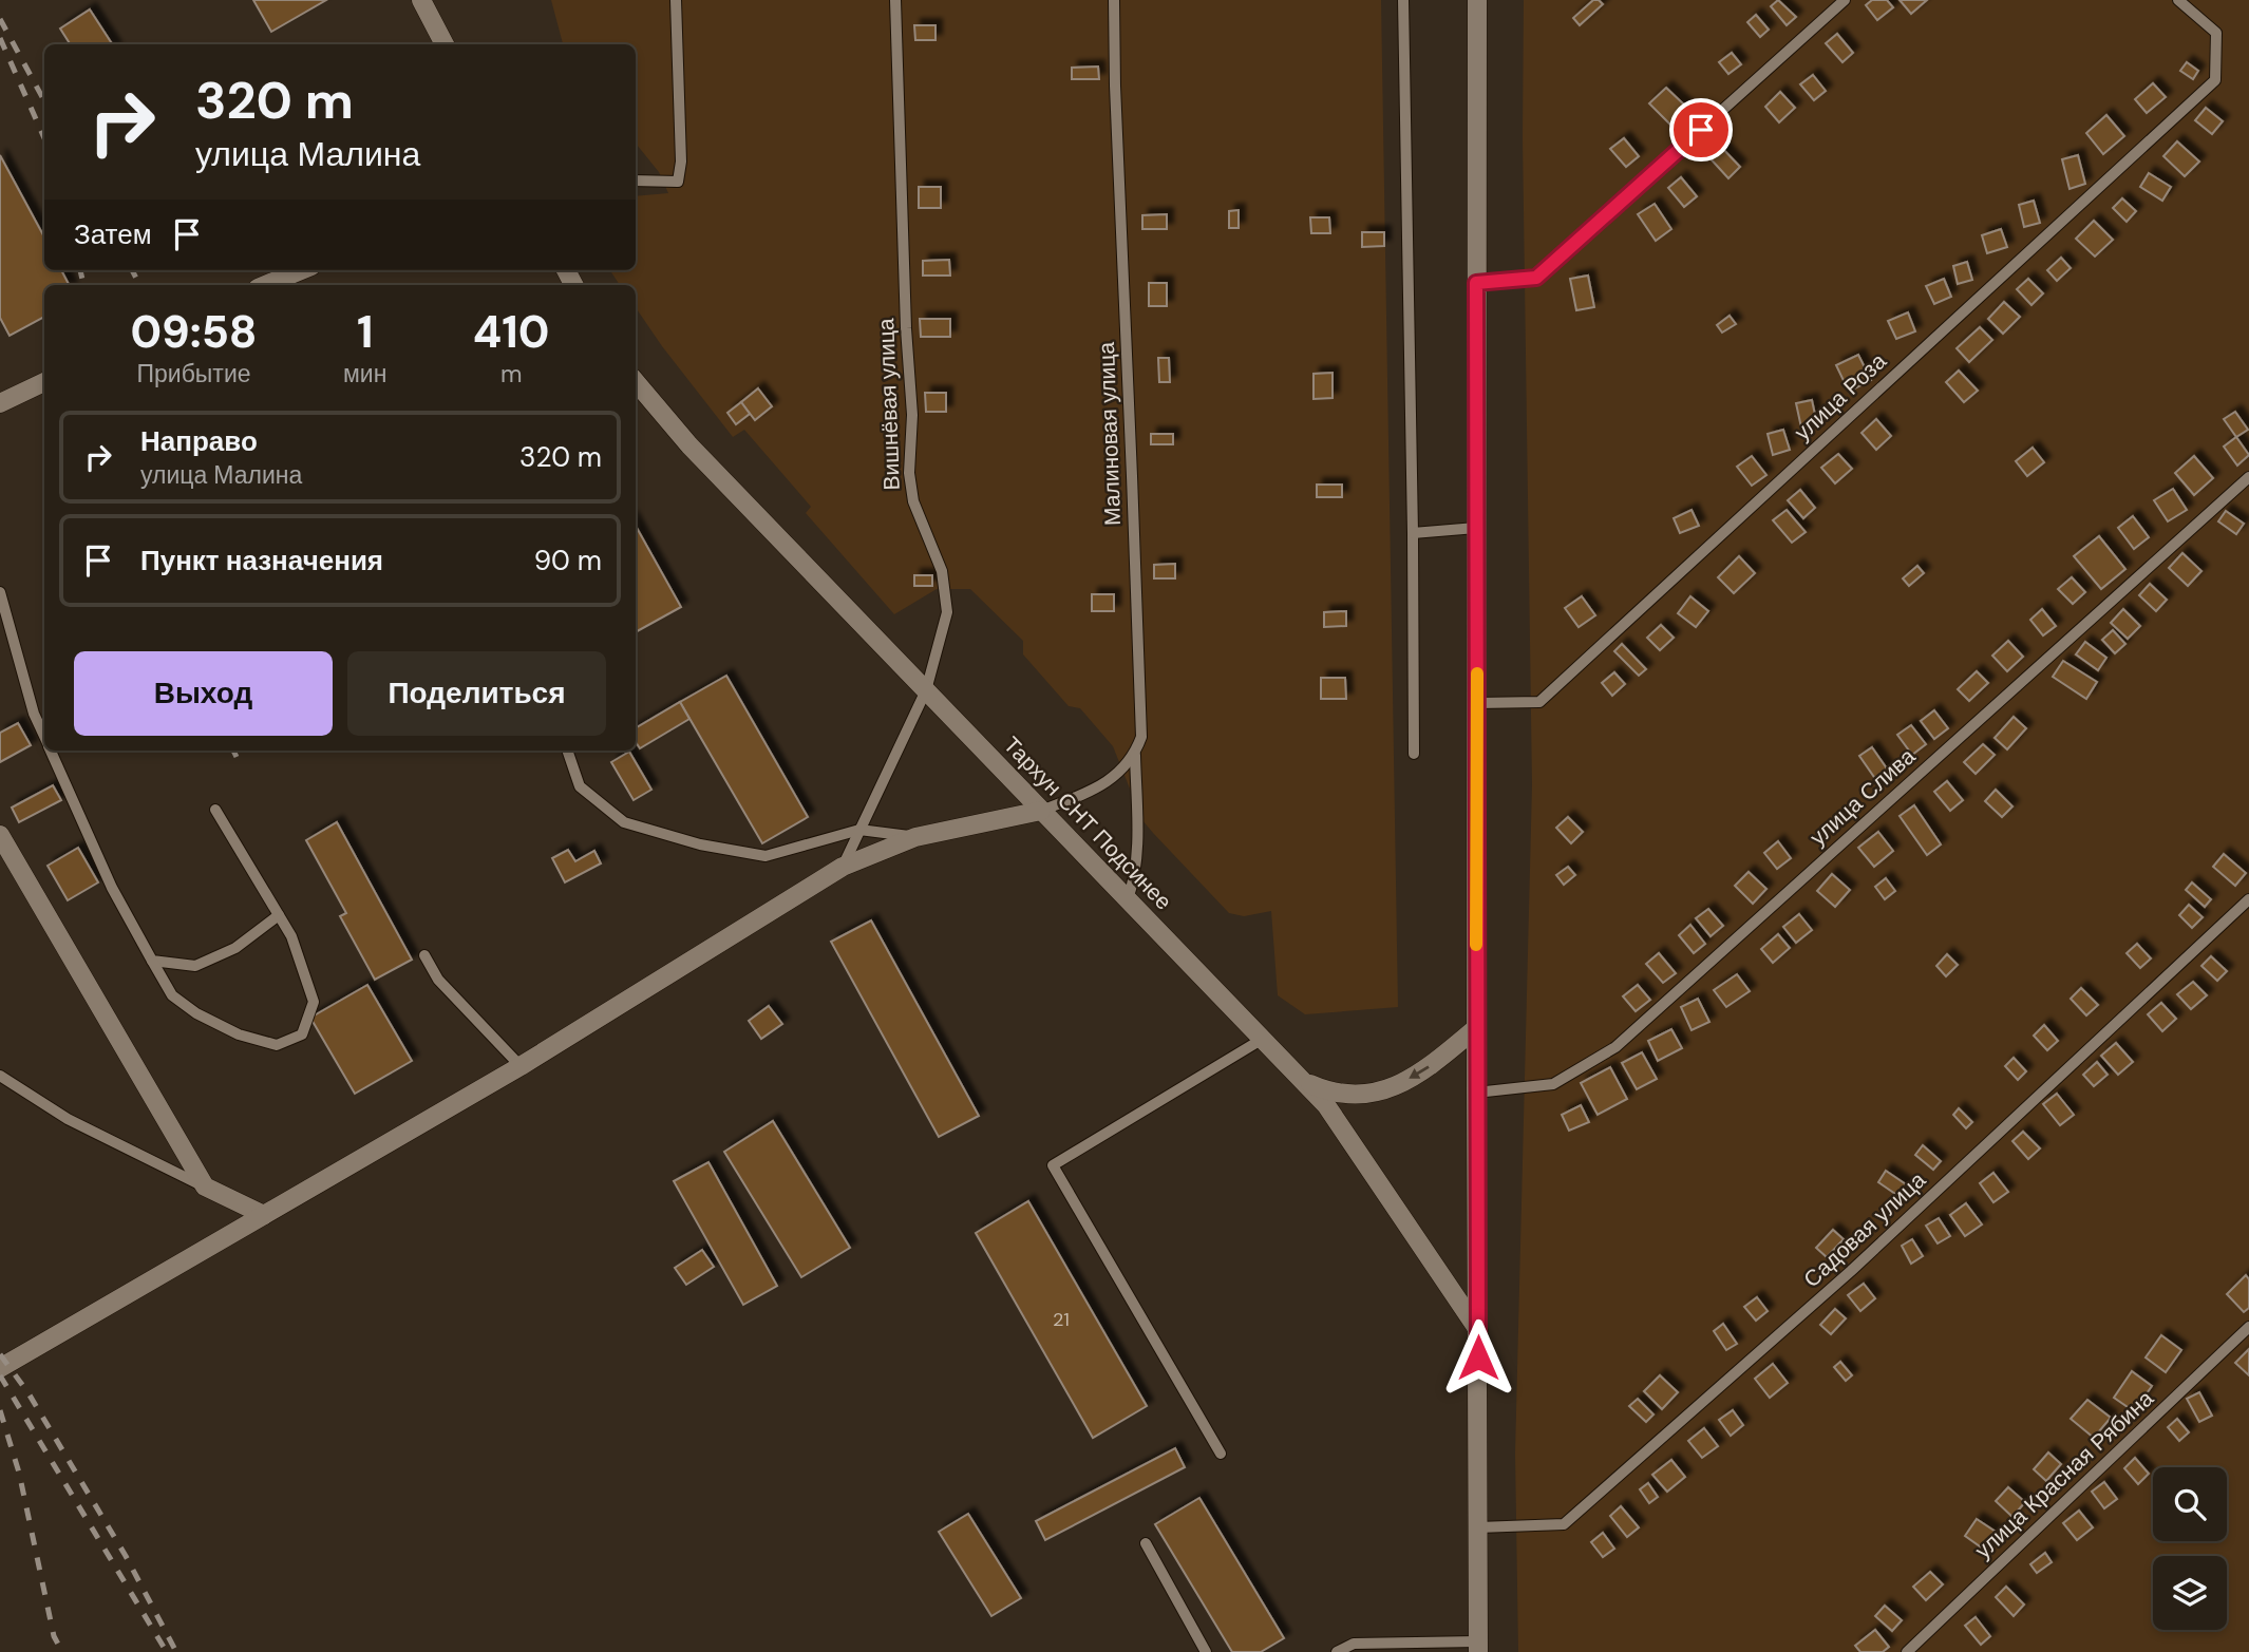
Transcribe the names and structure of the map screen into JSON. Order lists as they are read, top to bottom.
{
  "streets": {
    "street": ["Тархун СНТ Подсинее"],
    "lane": [
      "улица Роза",
      "Вишнёвая улица",
      "Малиновая улица",
      "улица Слива",
      "Садовая улица",
      "улица Красная Рябина"
    ]
  },
  "crossings": [
    ["Вишнёвая улица", "Тархун СНТ Подсинее"],
    ["Малиновая улица", "Тархун СНТ Подсинее"]
  ],
  "house_numbers": ["21"],
  "page": {
    "turn": ["320 m", "улица Малина"],
    "then": "Затем",
    "eta": [
      "09:58",
      "Прибытие",
      "1",
      "мин",
      "410",
      "m"
    ],
    "list": [
      {
        "name": "Направо",
        "note": "улица Малина",
        "value": "320 m"
      },
      {
        "name": "Пункт назначения",
        "value": "90 m"
      }
    ],
    "buttons": ["Выход", "Поделиться"]
  }
}
